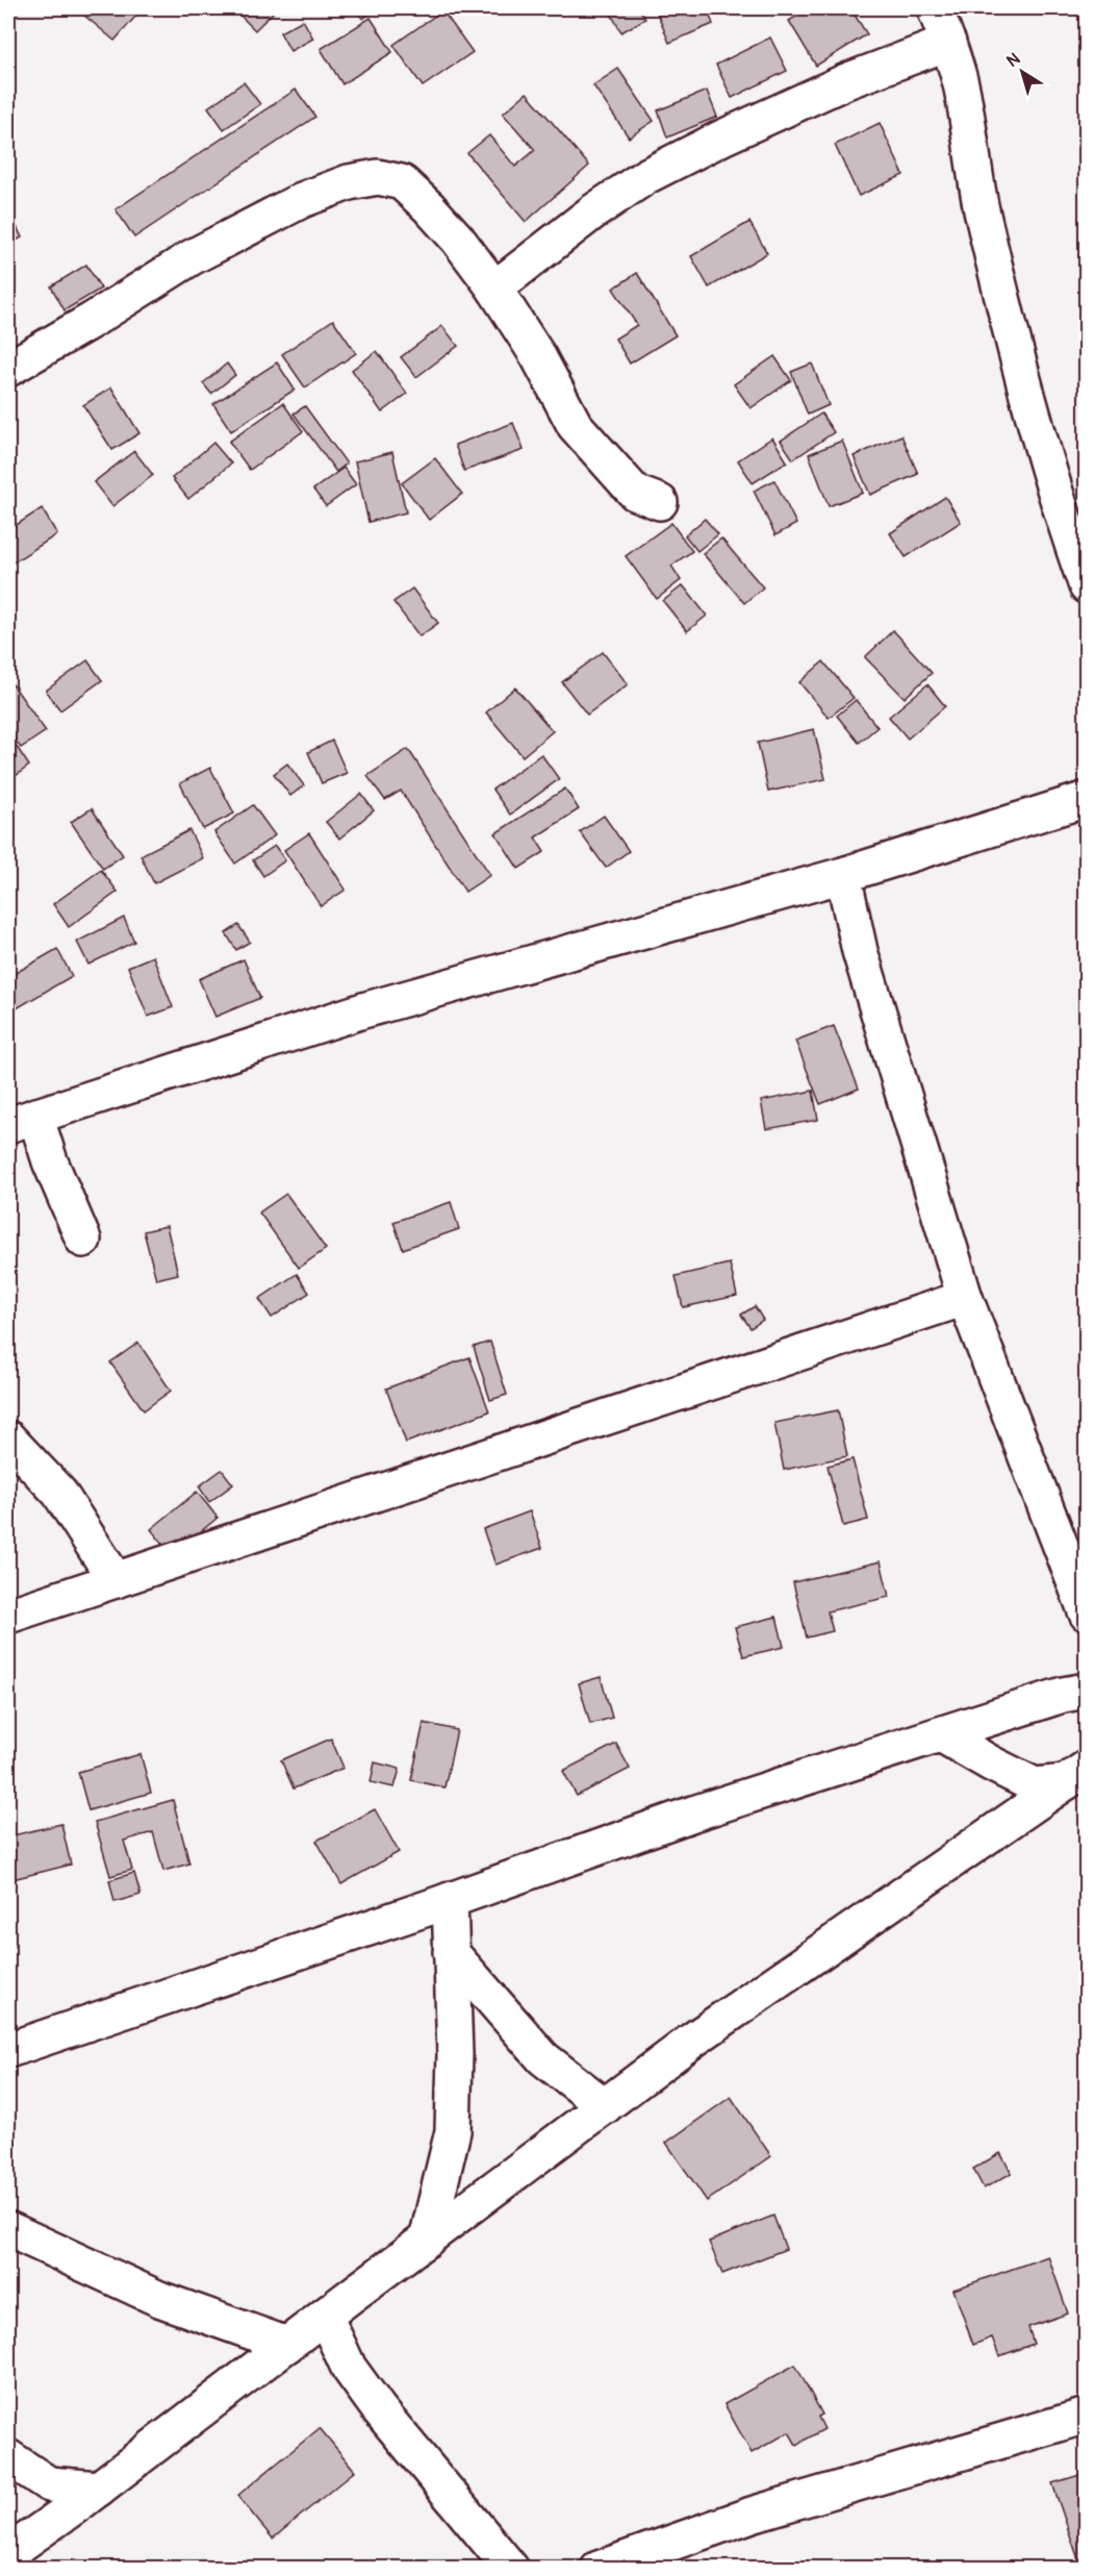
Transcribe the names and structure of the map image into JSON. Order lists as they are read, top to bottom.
{
  "north": "top left"
}
